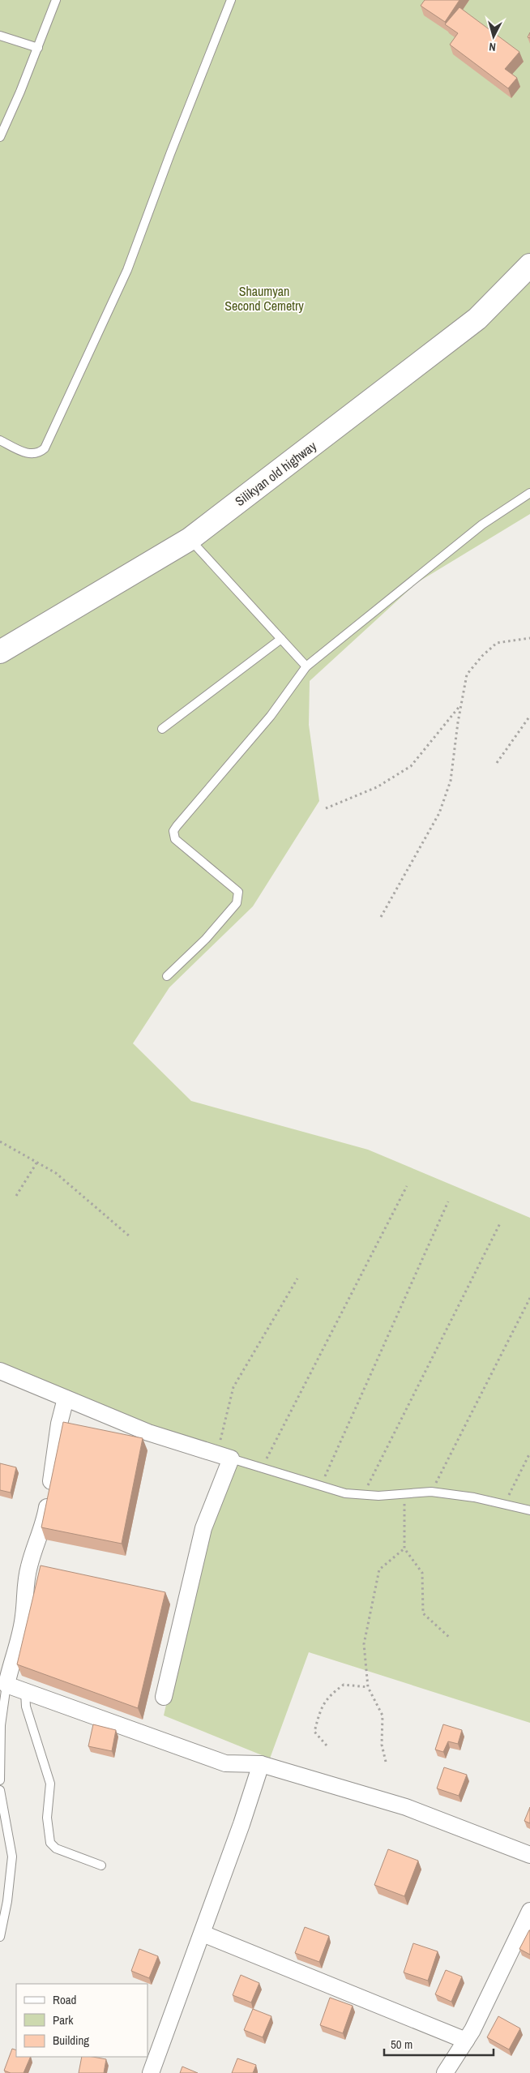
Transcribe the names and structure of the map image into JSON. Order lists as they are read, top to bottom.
{
  "streets": {
    "street": ["Silikyan old highway"]
  },
  "parks": ["Shaumyan Second Cemetry"],
  "legend": ["Road", "Park", "Building"],
  "scale_bar": "50 m",
  "north": "bottom"
}
